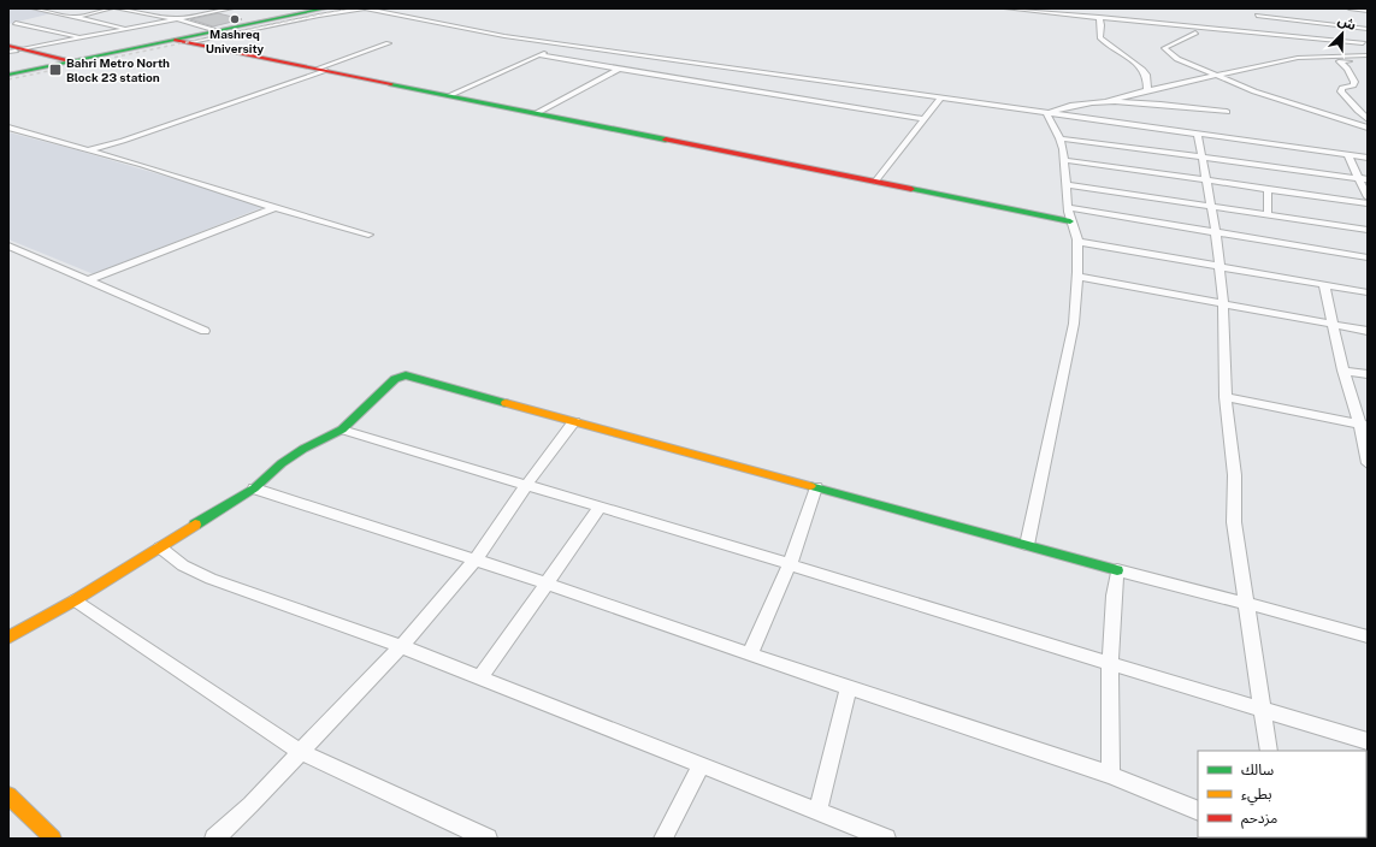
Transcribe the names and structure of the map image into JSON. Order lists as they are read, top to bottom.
{
  "places": {
    "other": ["Mashreq University"],
    "transit": ["Bahri Metro North Block 23 station"]
  },
  "legend": ["سالك", "بطيء", "مزدحم"],
  "north": "top right"
}
